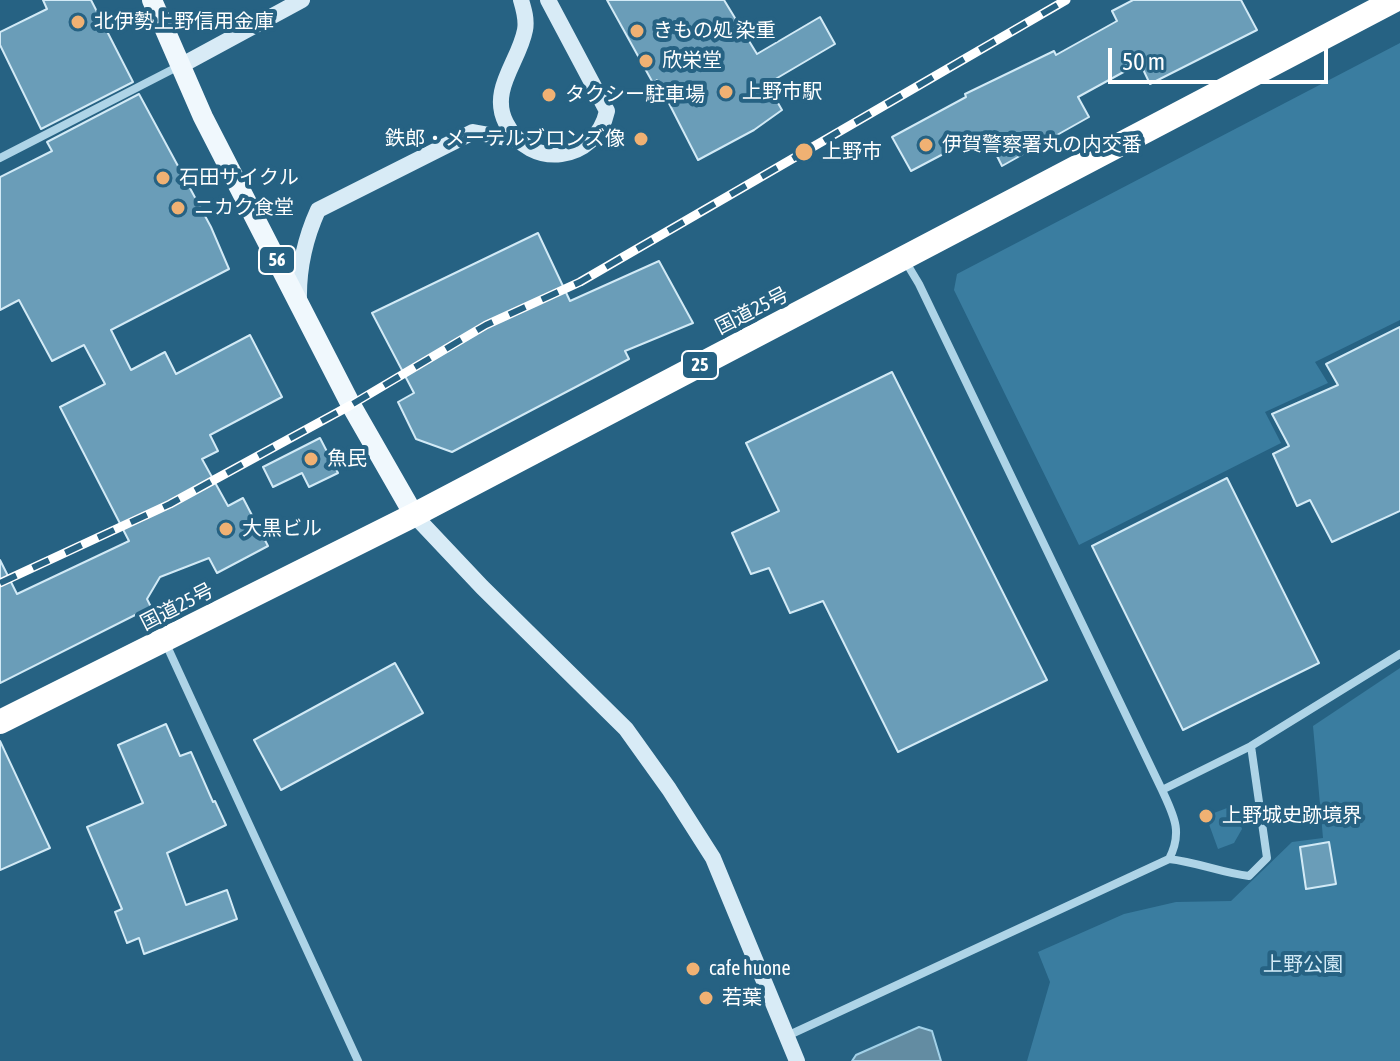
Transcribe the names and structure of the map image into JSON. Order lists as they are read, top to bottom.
{
  "streets": {
    "highway": ["国道25号", "25"],
    "main road": ["56"]
  },
  "crossings": [
    ["56", "国道25号"]
  ],
  "parks": ["上野公園"],
  "places": [
    "北伊勢上野信用金庫",
    "きもの処 染重",
    "欣栄堂",
    "上野市駅",
    "タクシー駐車場",
    "鉄郎・メーテルブロンズ像",
    "伊賀警察署丸の内交番",
    "上野市",
    "石田サイクル",
    "ニカク食堂",
    "魚民",
    "大黒ビル",
    "上野城史跡境界",
    "cafe huone",
    "若葉"
  ],
  "scale_bar": "50 m"
}
